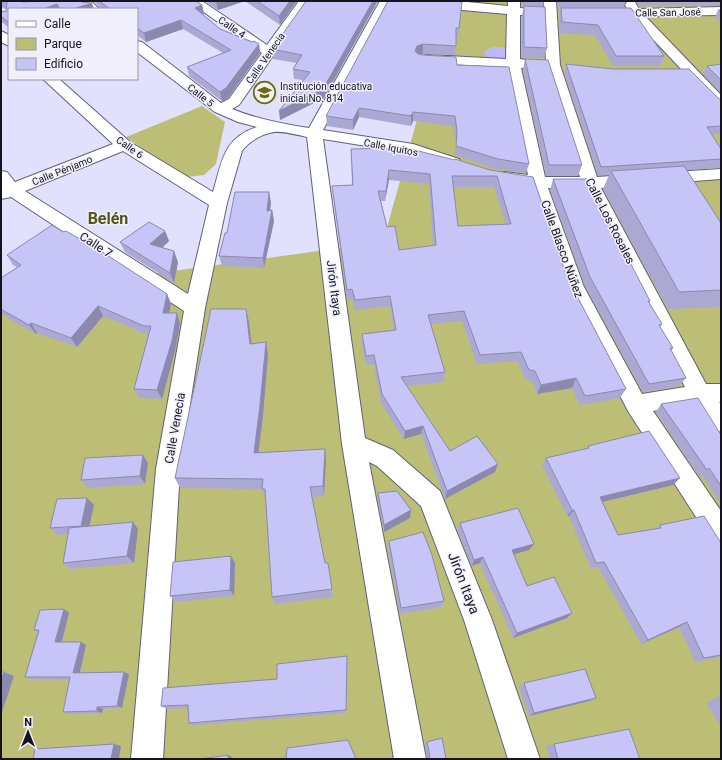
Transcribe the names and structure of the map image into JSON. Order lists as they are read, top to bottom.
{
  "streets": {
    "street": [
      "Calle San José",
      "Calle 4",
      "Calle Venecia",
      "Calle 5",
      "Calle 6",
      "Calle Iquitos",
      "Calle Pénjamo",
      "Calle Los Rosales",
      "Calle 7",
      "Calle Blasco Núñez",
      "Jirón Itaya"
    ]
  },
  "crossings": [
    ["Calle 4", "Calle Venecia"],
    ["Calle Venecia", "Calle 5"],
    ["Calle Venecia", "Calle 6"],
    ["Calle Venecia", "Calle Iquitos"],
    ["Calle Venecia", "Calle 7"],
    ["Calle 5", "Calle Iquitos"],
    ["Calle 6", "Calle Pénjamo"],
    ["Calle Iquitos", "Jirón Itaya"],
    ["Calle Pénjamo", "Calle 7"]
  ],
  "districts": ["Belén"],
  "places": {
    "school or university": ["Institución educativa inicial No. 814"]
  },
  "legend": ["Calle", "Parque", "Edificio"],
  "north": "top"
}
